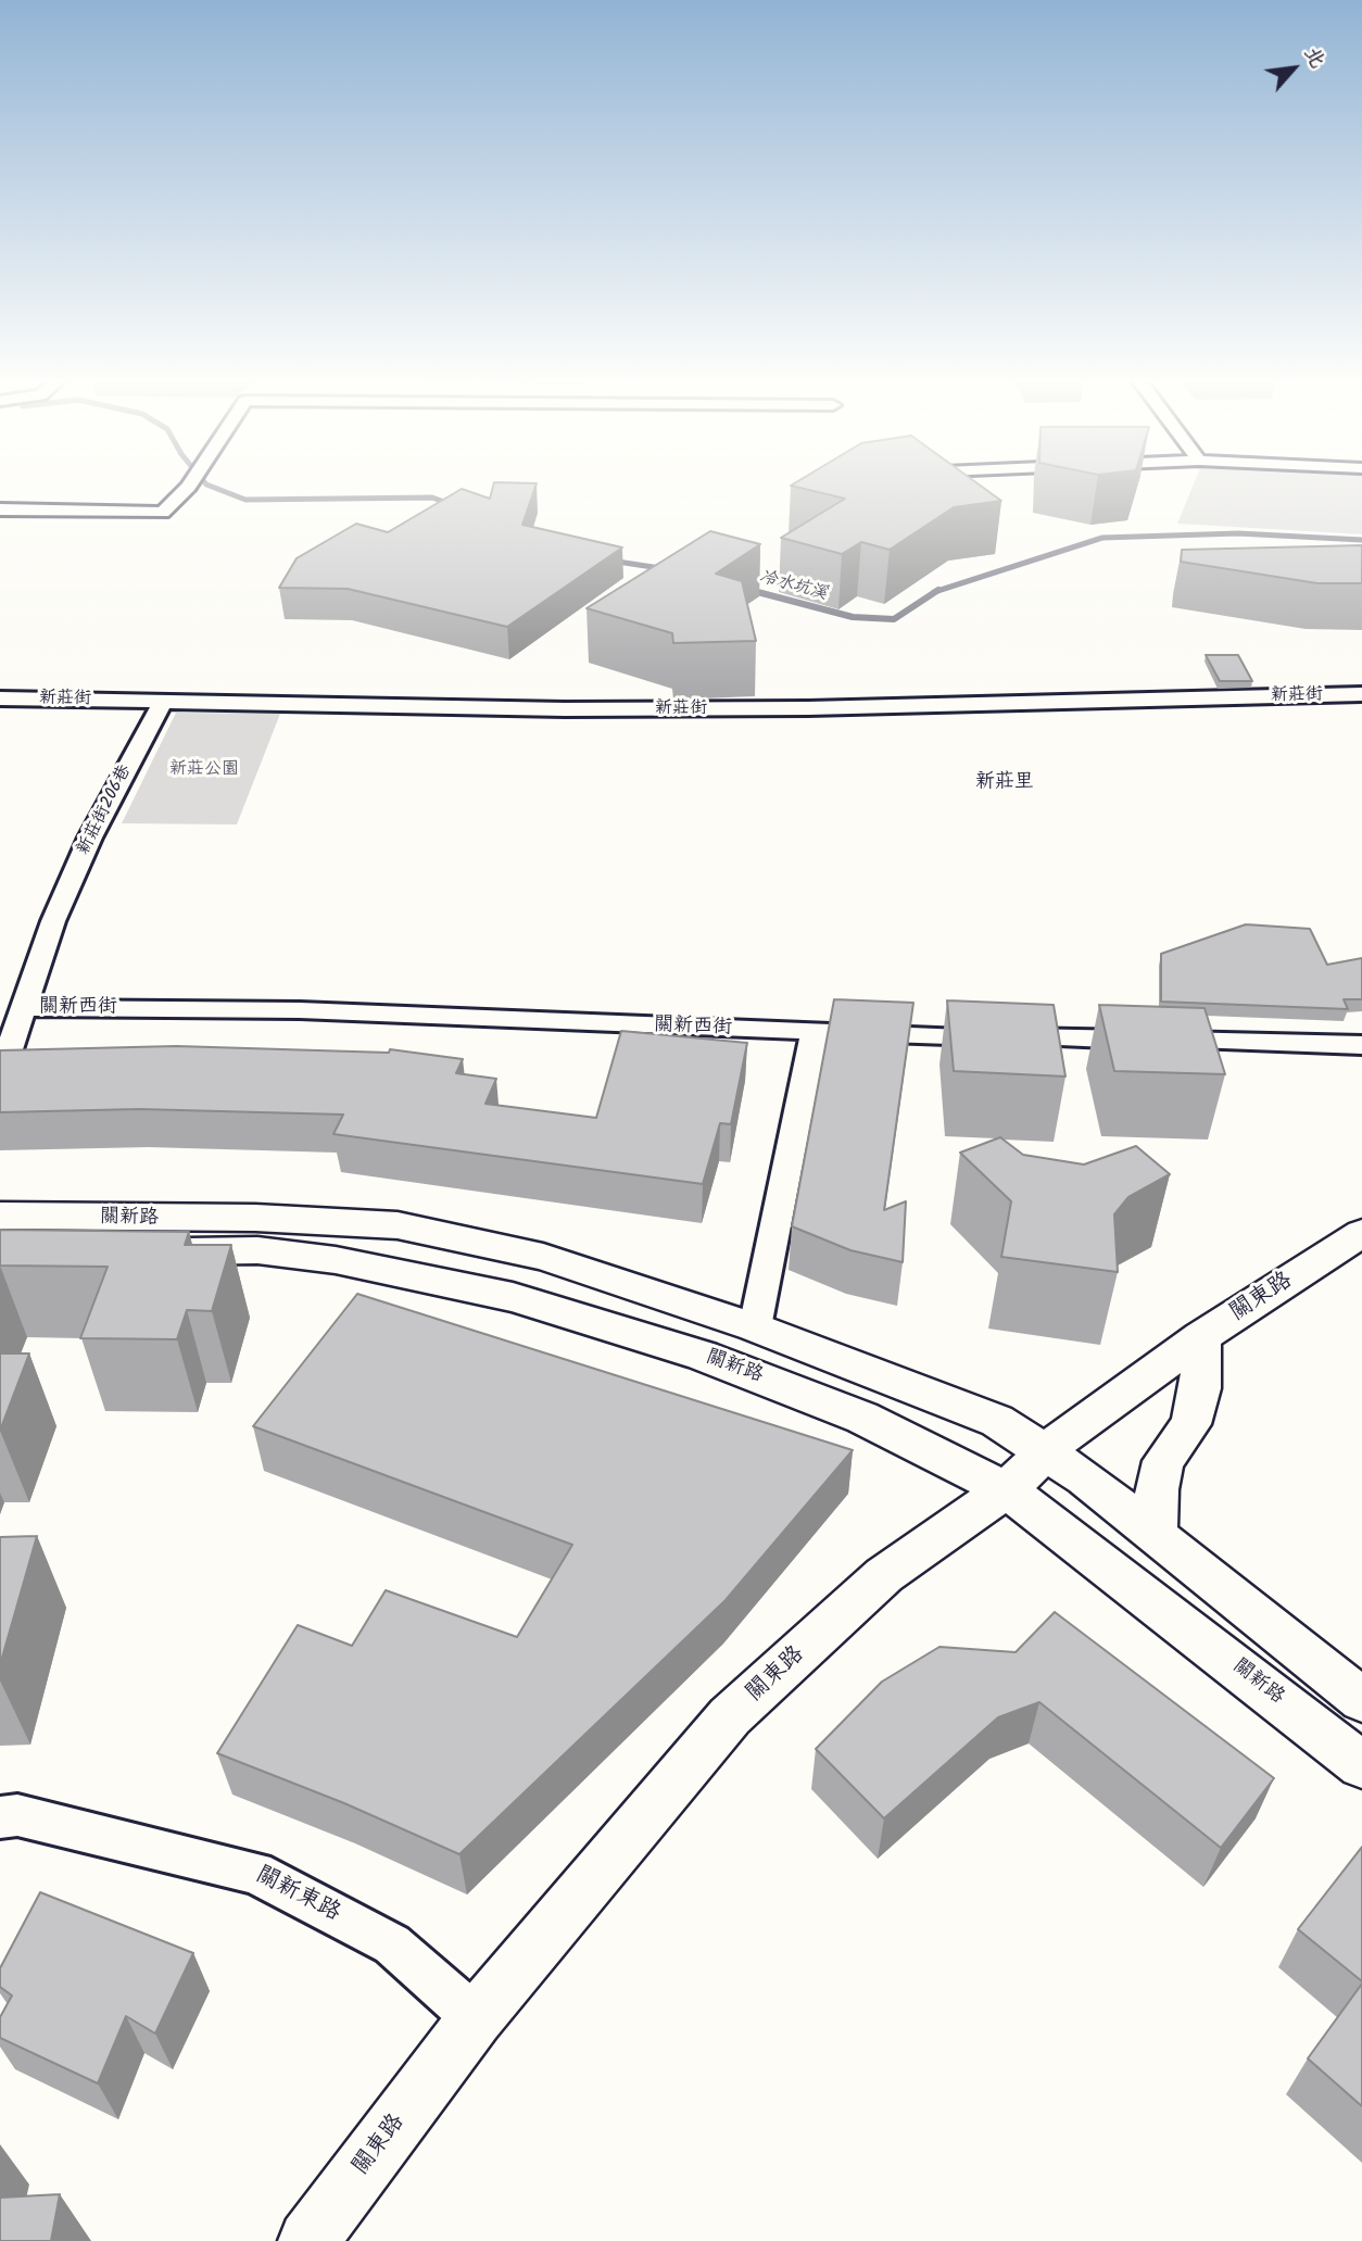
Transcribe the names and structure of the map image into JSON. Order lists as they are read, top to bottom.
{
  "streets": {
    "street": [
      "新莊街",
      "新莊街206巷",
      "關新西街",
      "關新路",
      "關東路",
      "關新東路"
    ]
  },
  "crossings": [
    ["新莊街", "新莊街206巷"],
    ["新莊街206巷", "關新西街"],
    ["關新路", "關東路"],
    ["關東路", "關新東路"]
  ],
  "districts": ["新莊里"],
  "water": ["冷水坑溪"],
  "parks": ["新莊公園"],
  "north": "top right"
}
